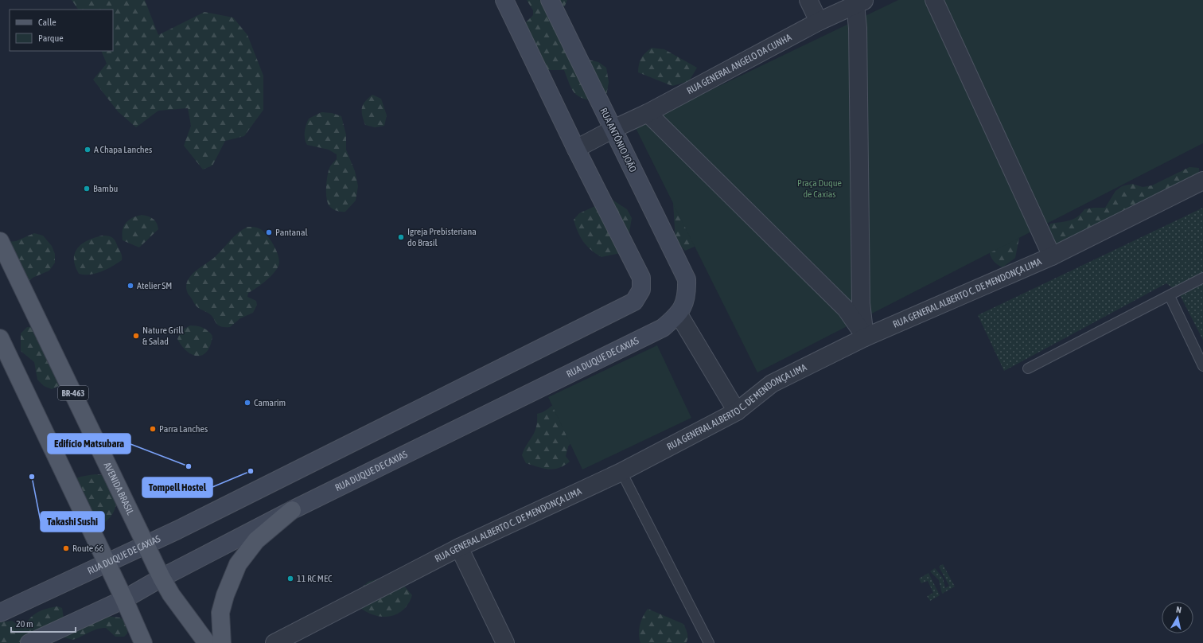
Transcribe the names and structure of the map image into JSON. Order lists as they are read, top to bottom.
{
  "streets": {
    "main road": [
      "RUA ANTÔNIO JOÃO",
      "RUA DUQUE DE CAXIAS",
      "BR-463",
      "AVENIDA BRASIL"
    ],
    "street": ["RUA GENERAL ANGELO DA CUNHA", "RUA GENERAL ALBERTO C. DE MENDONÇA LIMA"]
  },
  "crossings": [
    ["RUA GENERAL ANGELO DA CUNHA", "RUA ANTÔNIO JOÃO"],
    ["RUA GENERAL ANGELO DA CUNHA", "RUA DUQUE DE CAXIAS"],
    ["RUA ANTÔNIO JOÃO", "RUA DUQUE DE CAXIAS"],
    ["RUA DUQUE DE CAXIAS", "AVENIDA BRASIL"]
  ],
  "parks": ["Praça Duque de Caxias"],
  "places": [
    "A Chapa Lanches",
    "Bambu",
    "Pantanal",
    "Igreja Prebisteriana do Brasil",
    "Atelier SM",
    "Nature Grill & Salad",
    "Camarim",
    "Parra Lanches",
    "Edifício Matsubara",
    "Tompell Hostel",
    "Takashi Sushi",
    "Route 66",
    "11 RC MEC"
  ],
  "legend": ["Calle", "Parque"],
  "scale_bar": "20 m",
  "north": "top"
}
